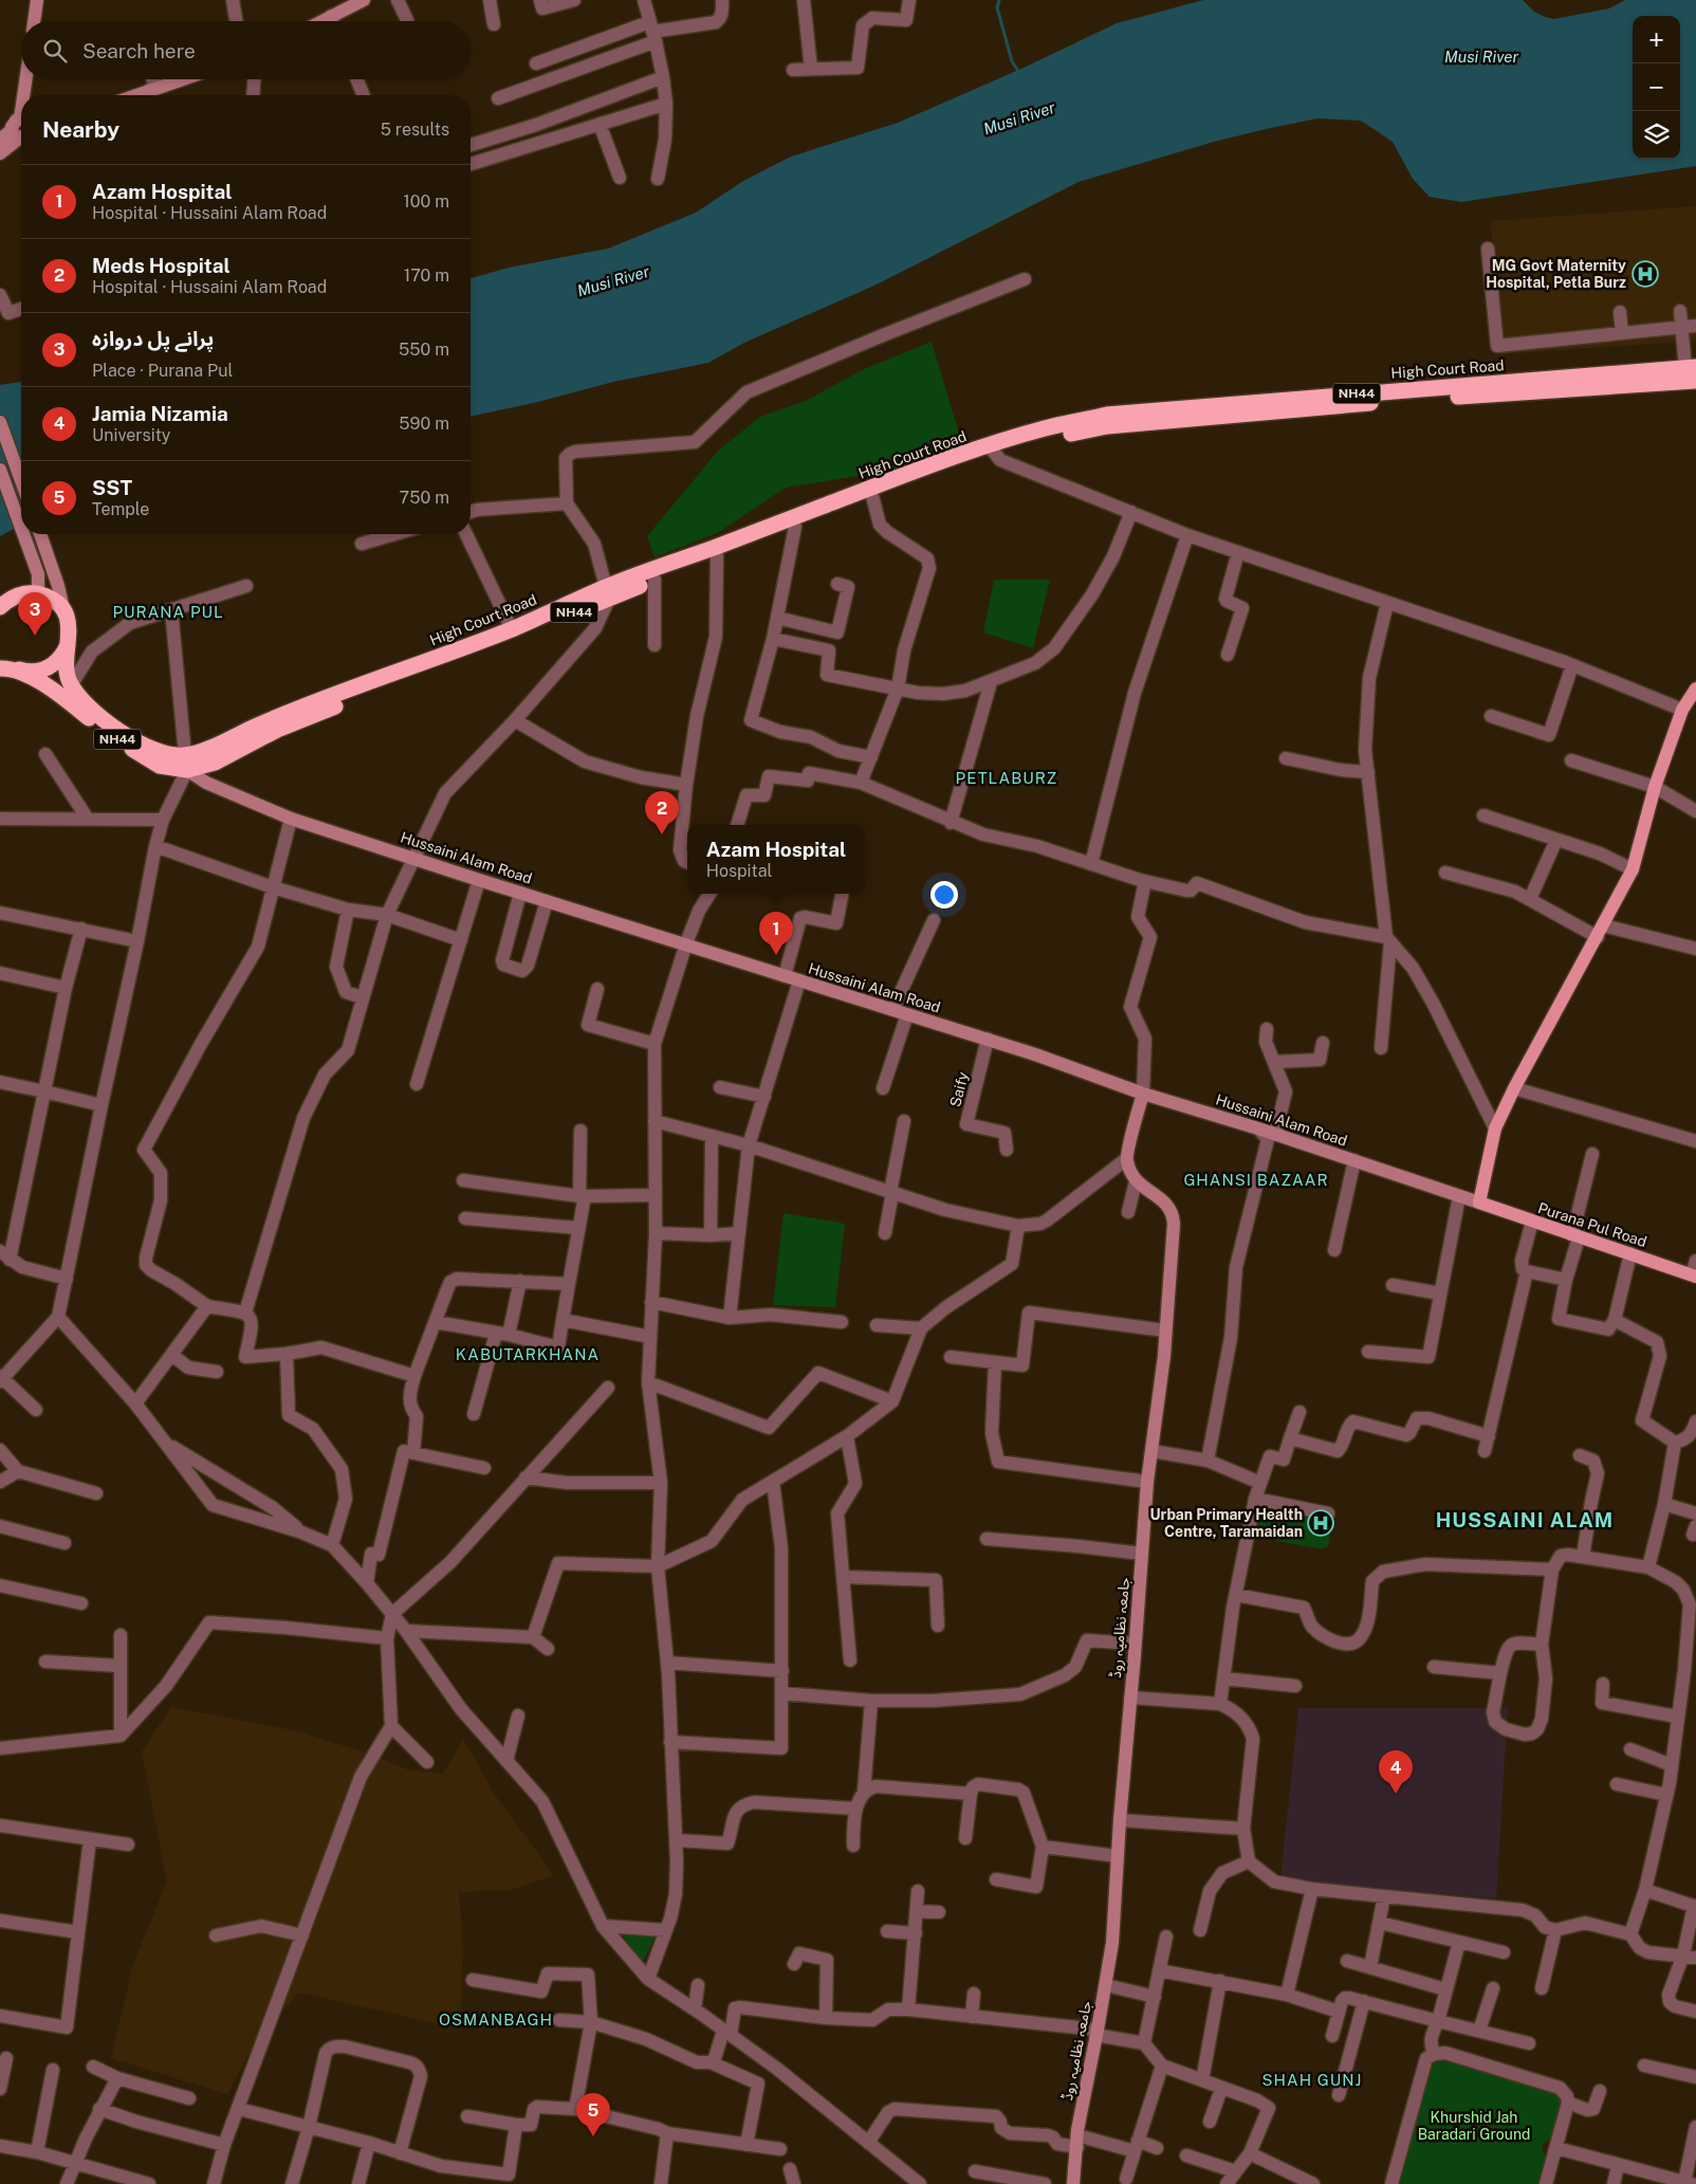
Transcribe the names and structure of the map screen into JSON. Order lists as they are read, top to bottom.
{
  "streets": {
    "highway": ["High Court Road", "NH44"],
    "main road": ["Hussaini Alam Road", "Purana Pul Road", "جامعہ نظامیہ روڈ"],
    "street": ["Saify"]
  },
  "crossings": [
    ["High Court Road", "NH44"],
    ["High Court Road", "Hussaini Alam Road"],
    ["NH44", "Hussaini Alam Road"],
    ["Hussaini Alam Road", "Saify"],
    ["Hussaini Alam Road", "Purana Pul Road"]
  ],
  "districts": [
    "PURANA PUL",
    "PETLABURZ",
    "GHANSI BAZAAR",
    "KABUTARKHANA",
    "HUSSAINI ALAM",
    "OSMANBAGH",
    "SHAH GUNJ"
  ],
  "water": ["Musi River"],
  "parks": ["Khurshid Jah Baradari Ground"],
  "places": {
    "hospital": ["MG Govt Maternity Hospital, Petla Burz", "Urban Primary Health Centre, Taramaidan"]
  },
  "page": {
    "map_buttons": ["+", "−"],
    "search": "Search here",
    "heading": ["Nearby", "5 results"],
    "list": [
      {
        "mark": "1",
        "name": "Azam Hospital",
        "note": "Hospital · Hussaini Alam Road",
        "value": "100 m"
      },
      {
        "mark": "2",
        "name": "Meds Hospital",
        "note": "Hospital · Hussaini Alam Road",
        "value": "170 m"
      },
      {
        "mark": "3",
        "name": "پرانے پل دروازہ",
        "note": "Place · Purana Pul",
        "value": "550 m"
      },
      {
        "mark": "4",
        "name": "Jamia Nizamia",
        "note": "University",
        "value": "590 m"
      },
      {
        "mark": "5",
        "name": "SST",
        "note": "Temple",
        "value": "750 m"
      }
    ],
    "pins": [
      "3",
      "2",
      "1",
      "4",
      "5"
    ],
    "popup": ["Azam Hospital", "Hospital"]
  }
}
